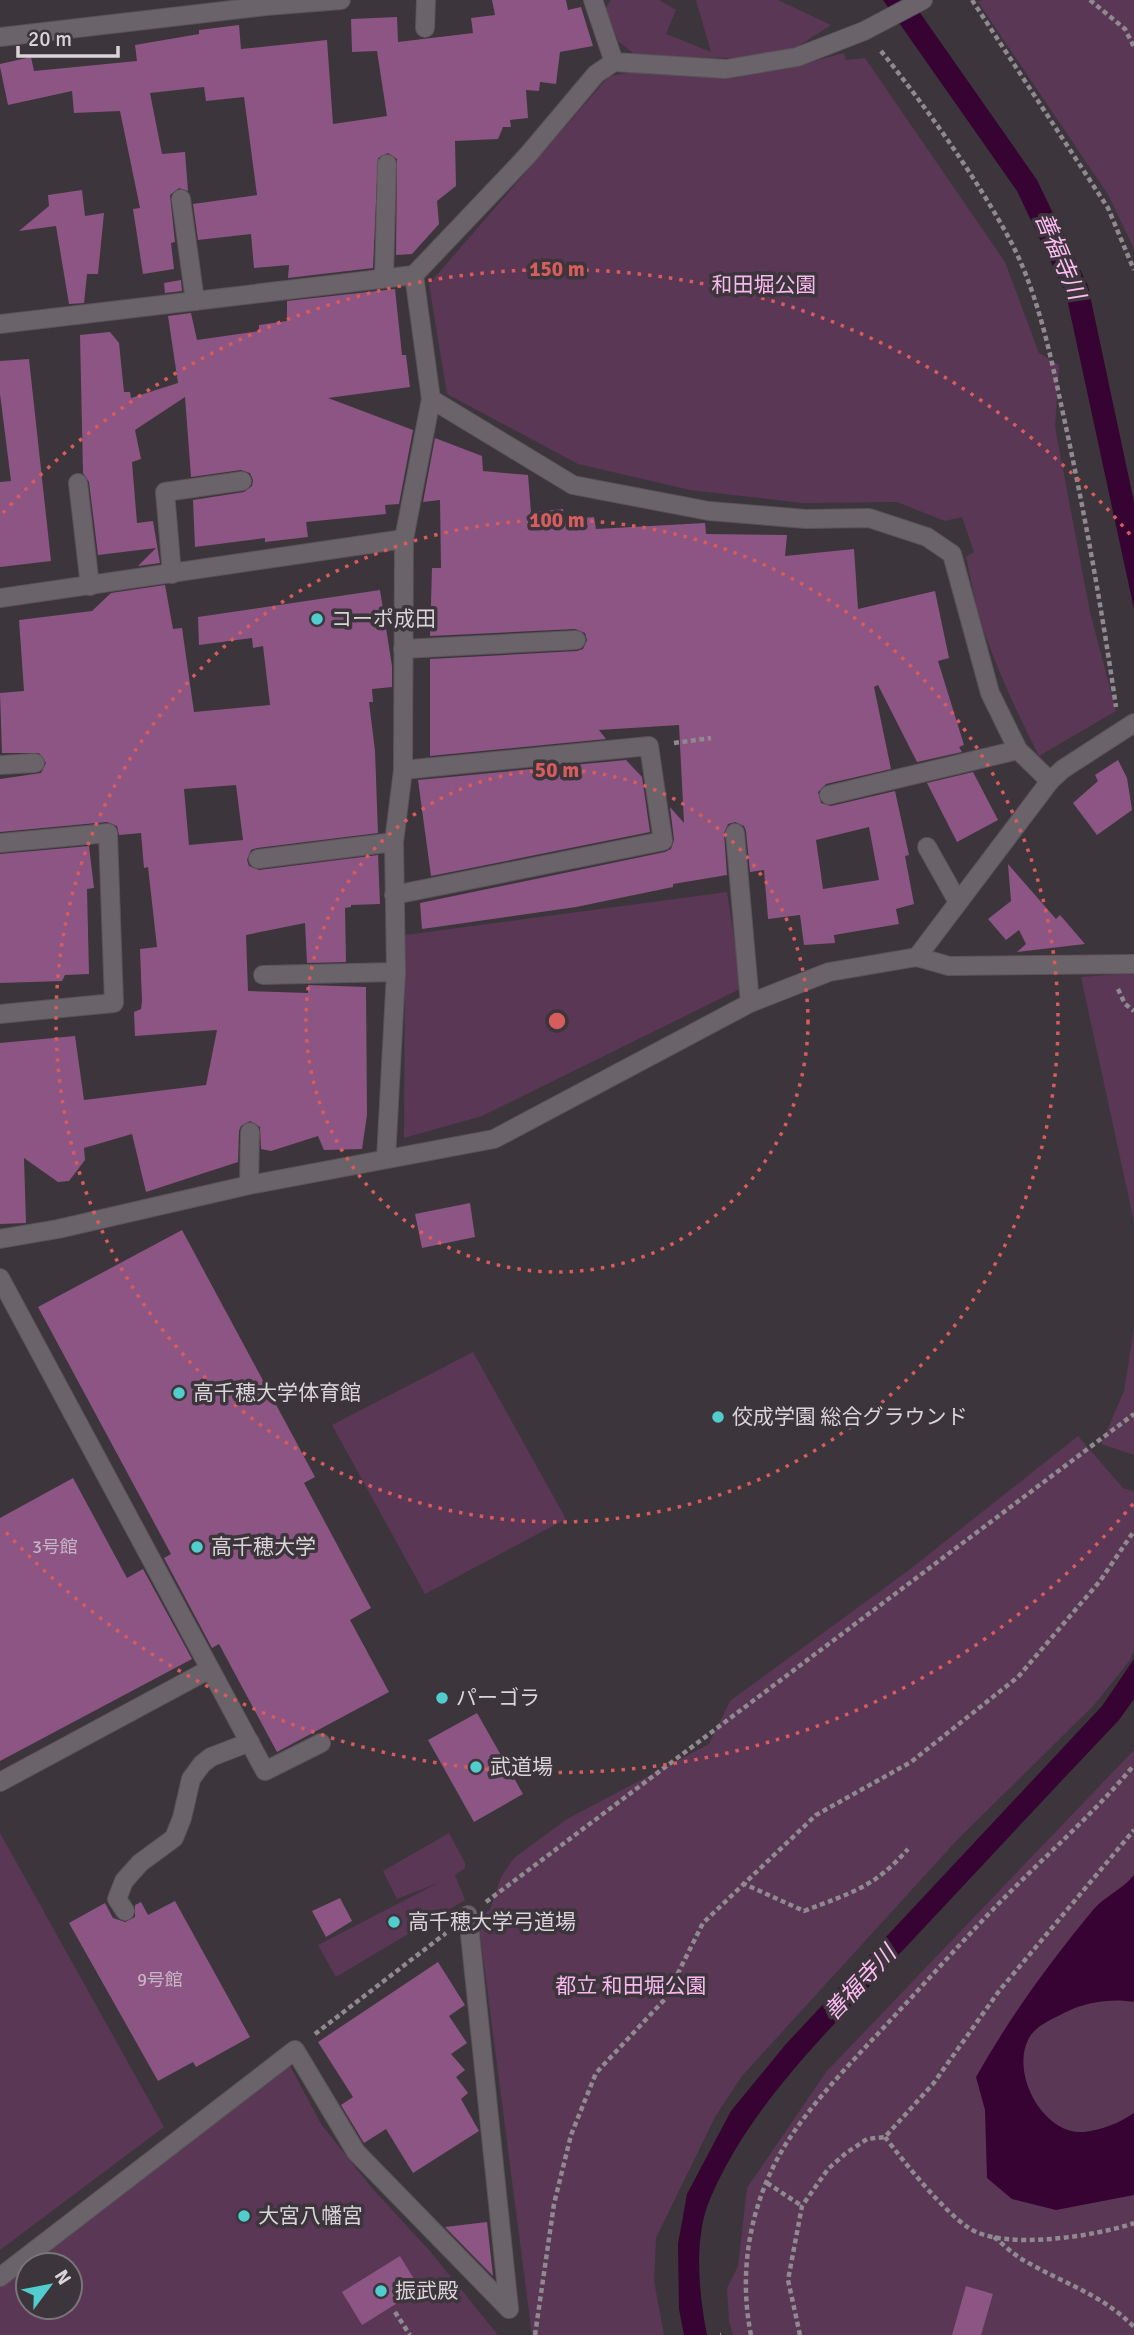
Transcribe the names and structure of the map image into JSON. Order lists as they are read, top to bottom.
{
  "water": ["善福寺川"],
  "parks": ["和田堀公園", "都立 和田堀公園"],
  "places": [
    "コーポ成田",
    "高千穂大学体育館",
    "佼成学園 総合グラウンド",
    "高千穂大学",
    "パーゴラ",
    "武道場",
    "高千穂大学弓道場",
    "大宮八幡宮",
    "振武殿"
  ],
  "house_numbers": ["3号館", "9号館"],
  "scale_bar": "20 m",
  "north": "top right",
  "rings": ["150 m", "100 m", "50 m"]
}
